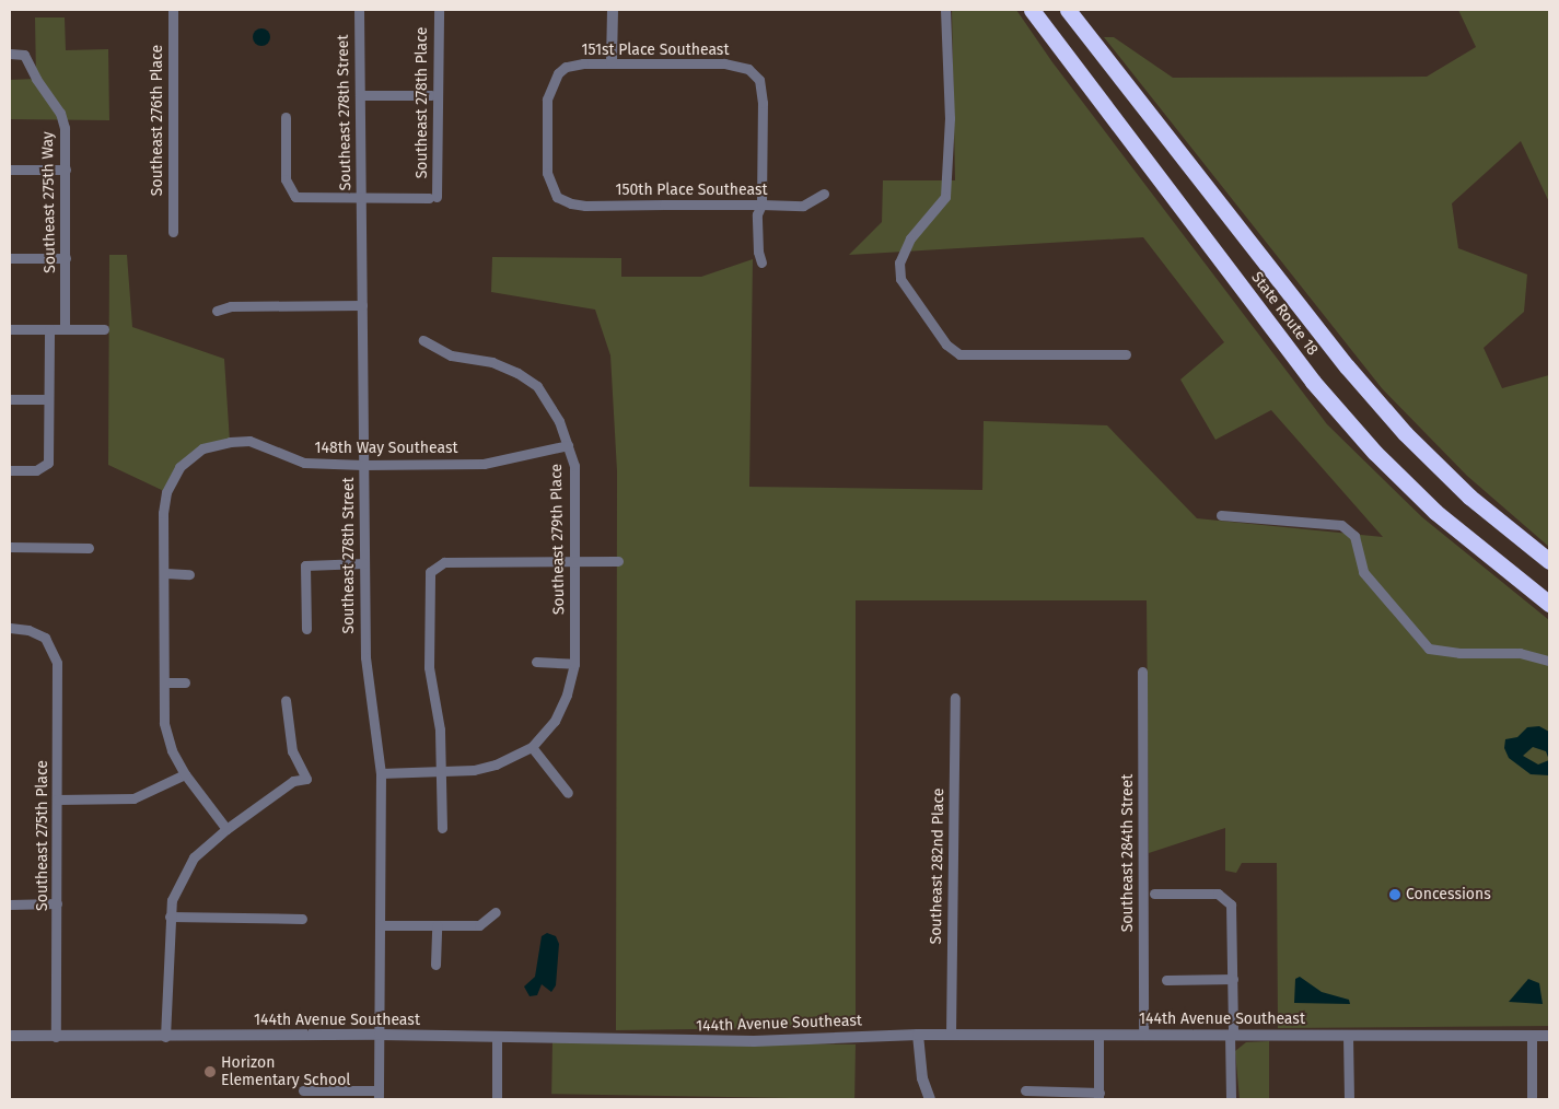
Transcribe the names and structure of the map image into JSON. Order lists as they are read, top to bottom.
{
  "streets": {
    "highway": ["State Route 18"],
    "street": [
      "151st Place Southeast",
      "Southeast 278th Place",
      "Southeast 278th Street",
      "Southeast 276th Place",
      "150th Place Southeast",
      "Southeast 275th Way",
      "148th Way Southeast",
      "Southeast 279th Place",
      "Southeast 275th Place",
      "Southeast 284th Street",
      "Southeast 282nd Place",
      "144th Avenue Southeast"
    ]
  },
  "crossings": [
    ["151st Place Southeast", "150th Place Southeast"],
    ["Southeast 278th Place", "Southeast 278th Street"],
    ["Southeast 278th Street", "148th Way Southeast"],
    ["Southeast 278th Street", "144th Avenue Southeast"],
    ["148th Way Southeast", "Southeast 279th Place"],
    ["Southeast 275th Place", "144th Avenue Southeast"],
    ["Southeast 284th Street", "144th Avenue Southeast"],
    ["Southeast 282nd Place", "144th Avenue Southeast"]
  ],
  "places": ["Concessions", "Horizon Elementary School"]
}
